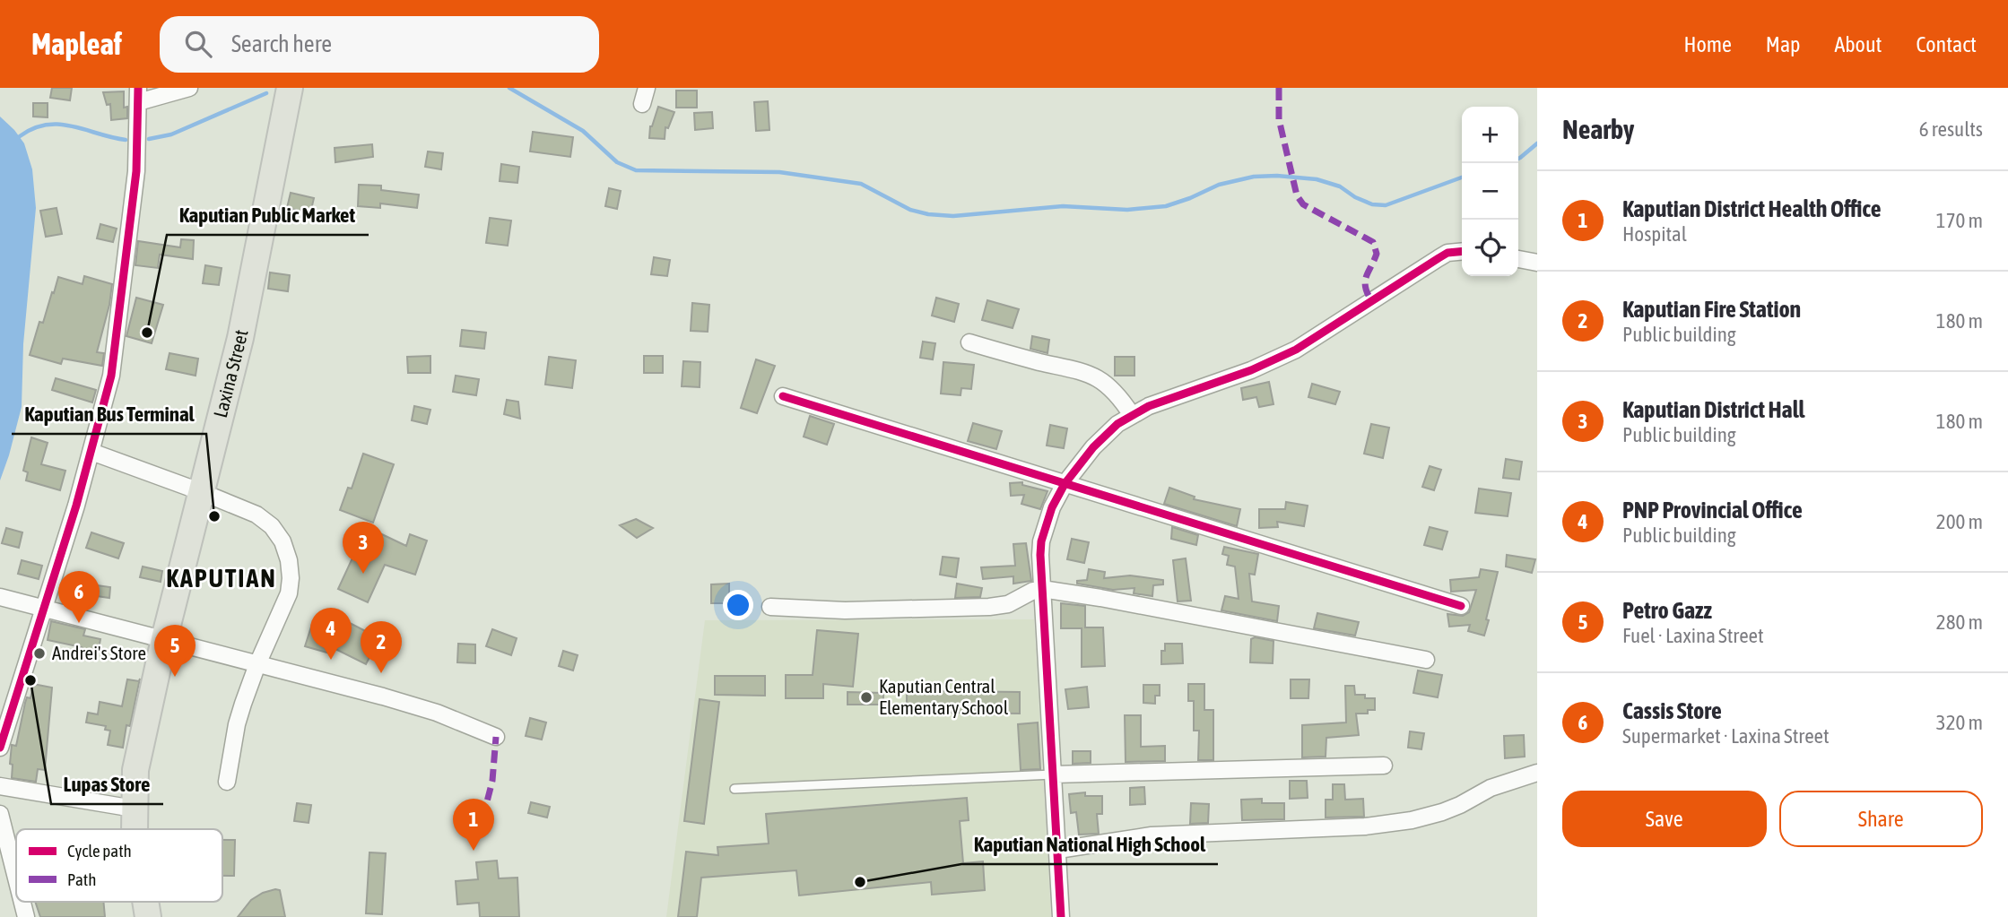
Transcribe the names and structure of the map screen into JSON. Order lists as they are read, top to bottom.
{
  "streets": {
    "main road": ["Laxina Street"]
  },
  "districts": ["KAPUTIAN"],
  "places": [
    "Kaputian Public Market",
    "Kaputian Bus Terminal",
    "Andrei's Store",
    "Lupas Store",
    "Kaputian Central Elementary School",
    "Kaputian National High School"
  ],
  "legend": ["Cycle path", "Path"],
  "page": {
    "header": "Mapleaf",
    "search": "Search here",
    "nav": [
      "Home",
      "Map",
      "About",
      "Contact"
    ],
    "heading": ["Nearby", "6 results"],
    "map_buttons": ["+", "−"],
    "list": [
      {
        "mark": "1",
        "name": "Kaputian District Health Office",
        "note": "Hospital",
        "value": "170 m"
      },
      {
        "mark": "2",
        "name": "Kaputian Fire Station",
        "note": "Public building",
        "value": "180 m"
      },
      {
        "mark": "3",
        "name": "Kaputian District Hall",
        "note": "Public building",
        "value": "180 m"
      },
      {
        "mark": "4",
        "name": "PNP Provincial Office",
        "note": "Public building",
        "value": "200 m"
      },
      {
        "mark": "5",
        "name": "Petro Gazz",
        "note": "Fuel · Laxina Street",
        "value": "280 m"
      },
      {
        "mark": "6",
        "name": "Cassis Store",
        "note": "Supermarket · Laxina Street",
        "value": "320 m"
      }
    ],
    "pins": [
      "3",
      "6",
      "4",
      "2",
      "5",
      "1"
    ],
    "buttons": ["Save", "Share"]
  }
}
